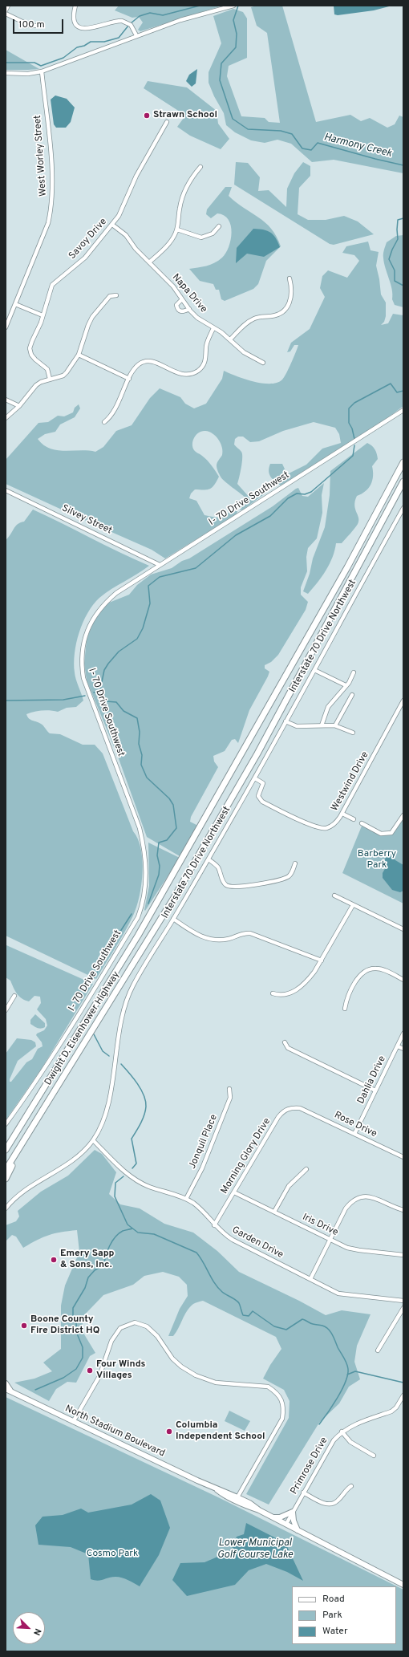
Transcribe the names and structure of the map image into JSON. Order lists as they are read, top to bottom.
{
  "streets": {
    "highway": ["Dwight D. Eisenhower Highway"],
    "main road": ["North Stadium Boulevard"],
    "street": [
      "West Worley Street",
      "Savoy Drive",
      "Napa Drive",
      "I- 70 Drive Southwest",
      "Silvey Street",
      "Interstate 70 Drive Northwest",
      "Westwind Drive",
      "Dahlia Drive",
      "Rose Drive",
      "Jonquil Place",
      "Morning Glory Drive",
      "Iris Drive",
      "Garden Drive",
      "Primrose Drive"
    ]
  },
  "crossings": [
    ["Savoy Drive", "Napa Drive"],
    ["I- 70 Drive Southwest", "Silvey Street"],
    ["Interstate 70 Drive Northwest", "Westwind Drive"],
    ["Interstate 70 Drive Northwest", "Garden Drive"],
    ["Dahlia Drive", "Rose Drive"],
    ["Rose Drive", "Morning Glory Drive"],
    ["Jonquil Place", "Garden Drive"],
    ["Morning Glory Drive", "Iris Drive"],
    ["Morning Glory Drive", "Garden Drive"],
    ["North Stadium Boulevard", "Primrose Drive"]
  ],
  "water": ["Harmony Creek", "Lower Municipal Golf Course Lake"],
  "parks": ["Barberry Park", "Cosmo Park"],
  "places": [
    "Strawn School",
    "Emery Sapp & Sons, Inc.",
    "Boone County Fire District HQ",
    "Four Winds Villages",
    "Columbia Independent School"
  ],
  "legend": ["Road", "Park", "Water"],
  "scale_bar": "100 m",
  "north": "bottom right"
}
